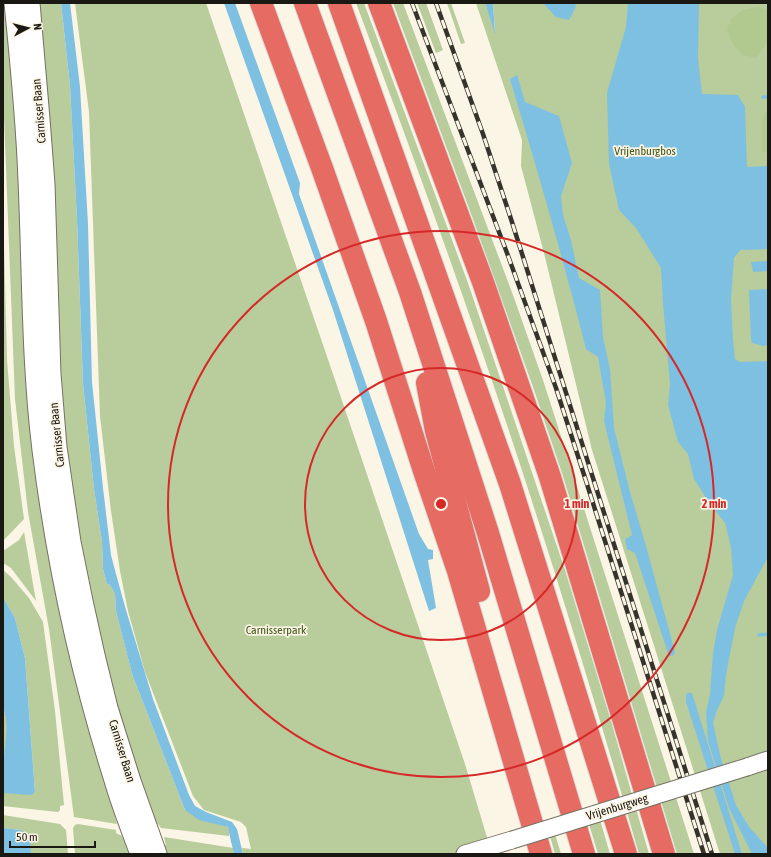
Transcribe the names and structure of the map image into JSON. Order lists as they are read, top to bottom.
{
  "streets": {
    "main road": ["Carnisser Baan"],
    "street": ["Vrijenburgweg"]
  },
  "parks": ["Vrijenburgbos", "Carnisserpark"],
  "scale_bar": "50 m",
  "north": "right",
  "rings": ["1 min", "2 min"]
}
